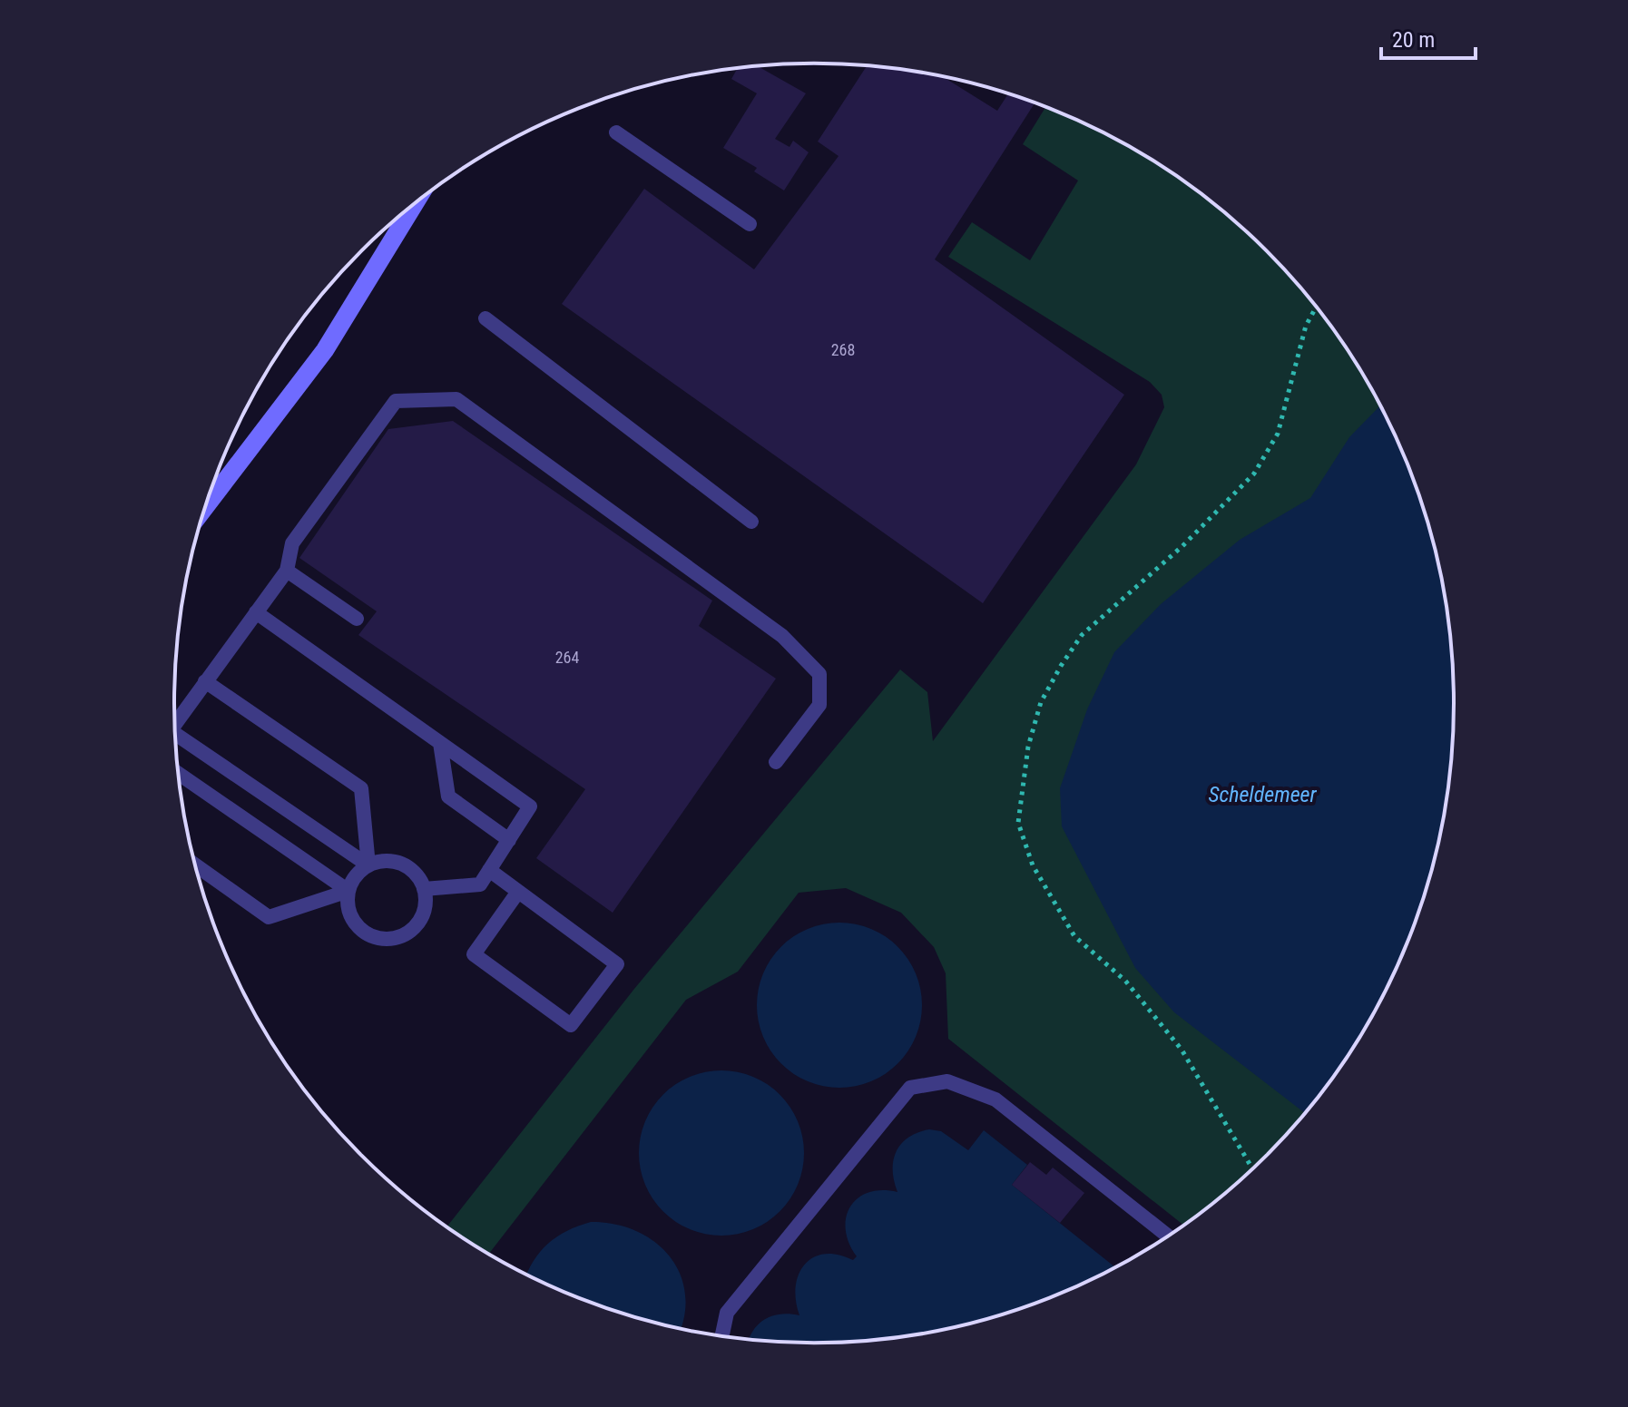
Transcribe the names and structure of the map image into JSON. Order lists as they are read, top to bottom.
{
  "water": ["Scheldemeer"],
  "house_numbers": ["268", "264"],
  "scale_bar": "20 m"
}
